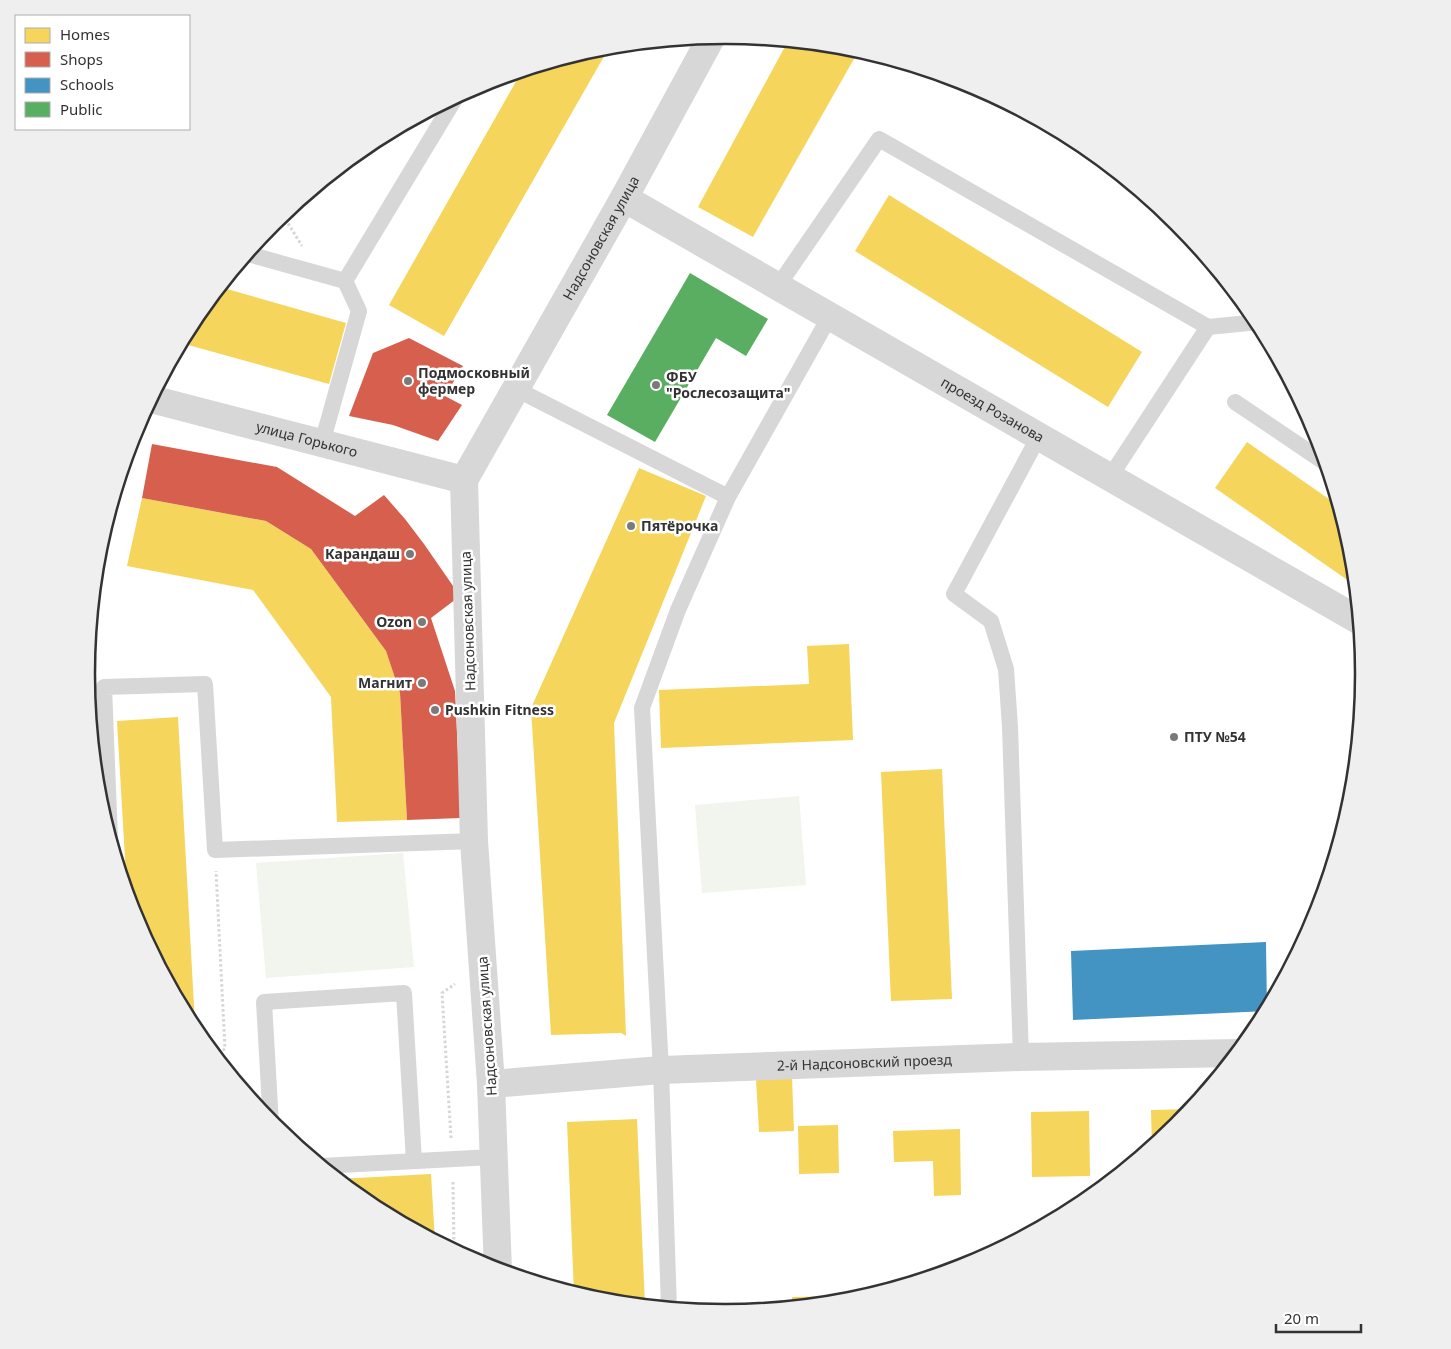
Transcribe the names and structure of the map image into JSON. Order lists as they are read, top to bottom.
{
  "streets": {
    "street": [
      "Надсоновская улица",
      "проезд Розанова",
      "улица Горького",
      "2-й Надсоновский проезд"
    ]
  },
  "crossings": [
    ["Надсоновская улица", "проезд Розанова"],
    ["Надсоновская улица", "улица Горького"],
    ["Надсоновская улица", "2-й Надсоновский проезд"]
  ],
  "places": [
    "Подмосковный фермер",
    "ФБУ \"Рослесозащита\"",
    "Пятёрочка",
    "Карандаш",
    "Ozon",
    "Магнит",
    "Pushkin Fitness",
    "ПТУ №54"
  ],
  "legend": [
    "Homes",
    "Shops",
    "Schools",
    "Public"
  ],
  "scale_bar": "20 m"
}
